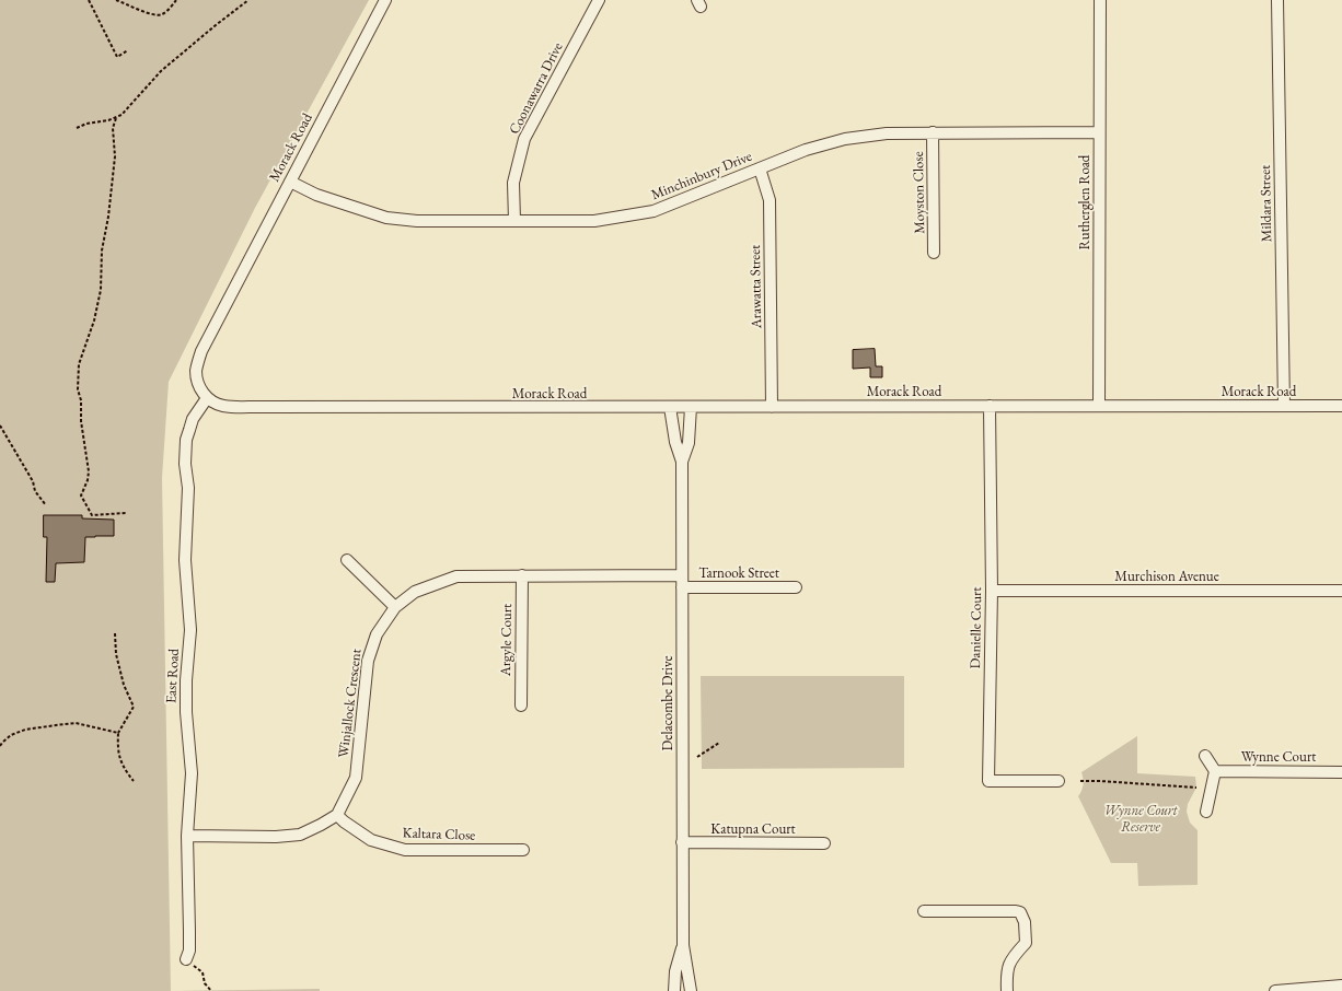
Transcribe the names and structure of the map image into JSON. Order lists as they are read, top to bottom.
{
  "streets": {
    "street": [
      "Coonawarra Drive",
      "Morack Road",
      "Minchinbury Drive",
      "Moyston Close",
      "Rutherglen Road",
      "Mildara Street",
      "Arawatta Street",
      "Tarnook Street",
      "Murchison Avenue",
      "Danielle Court",
      "Argyle Court",
      "East Road",
      "Winjallock Crescent",
      "Delacombe Drive",
      "Wynne Court",
      "Katupna Court",
      "Kaltara Close"
    ]
  },
  "crossings": [
    ["Coonawarra Drive", "Minchinbury Drive"],
    ["Morack Road", "Minchinbury Drive"],
    ["Morack Road", "Rutherglen Road"],
    ["Morack Road", "Mildara Street"],
    ["Morack Road", "Arawatta Street"],
    ["Morack Road", "Danielle Court"],
    ["Morack Road", "East Road"],
    ["Morack Road", "Delacombe Drive"],
    ["Minchinbury Drive", "Moyston Close"],
    ["Minchinbury Drive", "Rutherglen Road"],
    ["Minchinbury Drive", "Arawatta Street"],
    ["Tarnook Street", "Delacombe Drive"],
    ["Murchison Avenue", "Danielle Court"],
    ["Argyle Court", "Winjallock Crescent"],
    ["Winjallock Crescent", "Delacombe Drive"],
    ["Winjallock Crescent", "Kaltara Close"],
    ["Delacombe Drive", "Katupna Court"]
  ],
  "parks": ["Wynne Court Reserve"]
}
